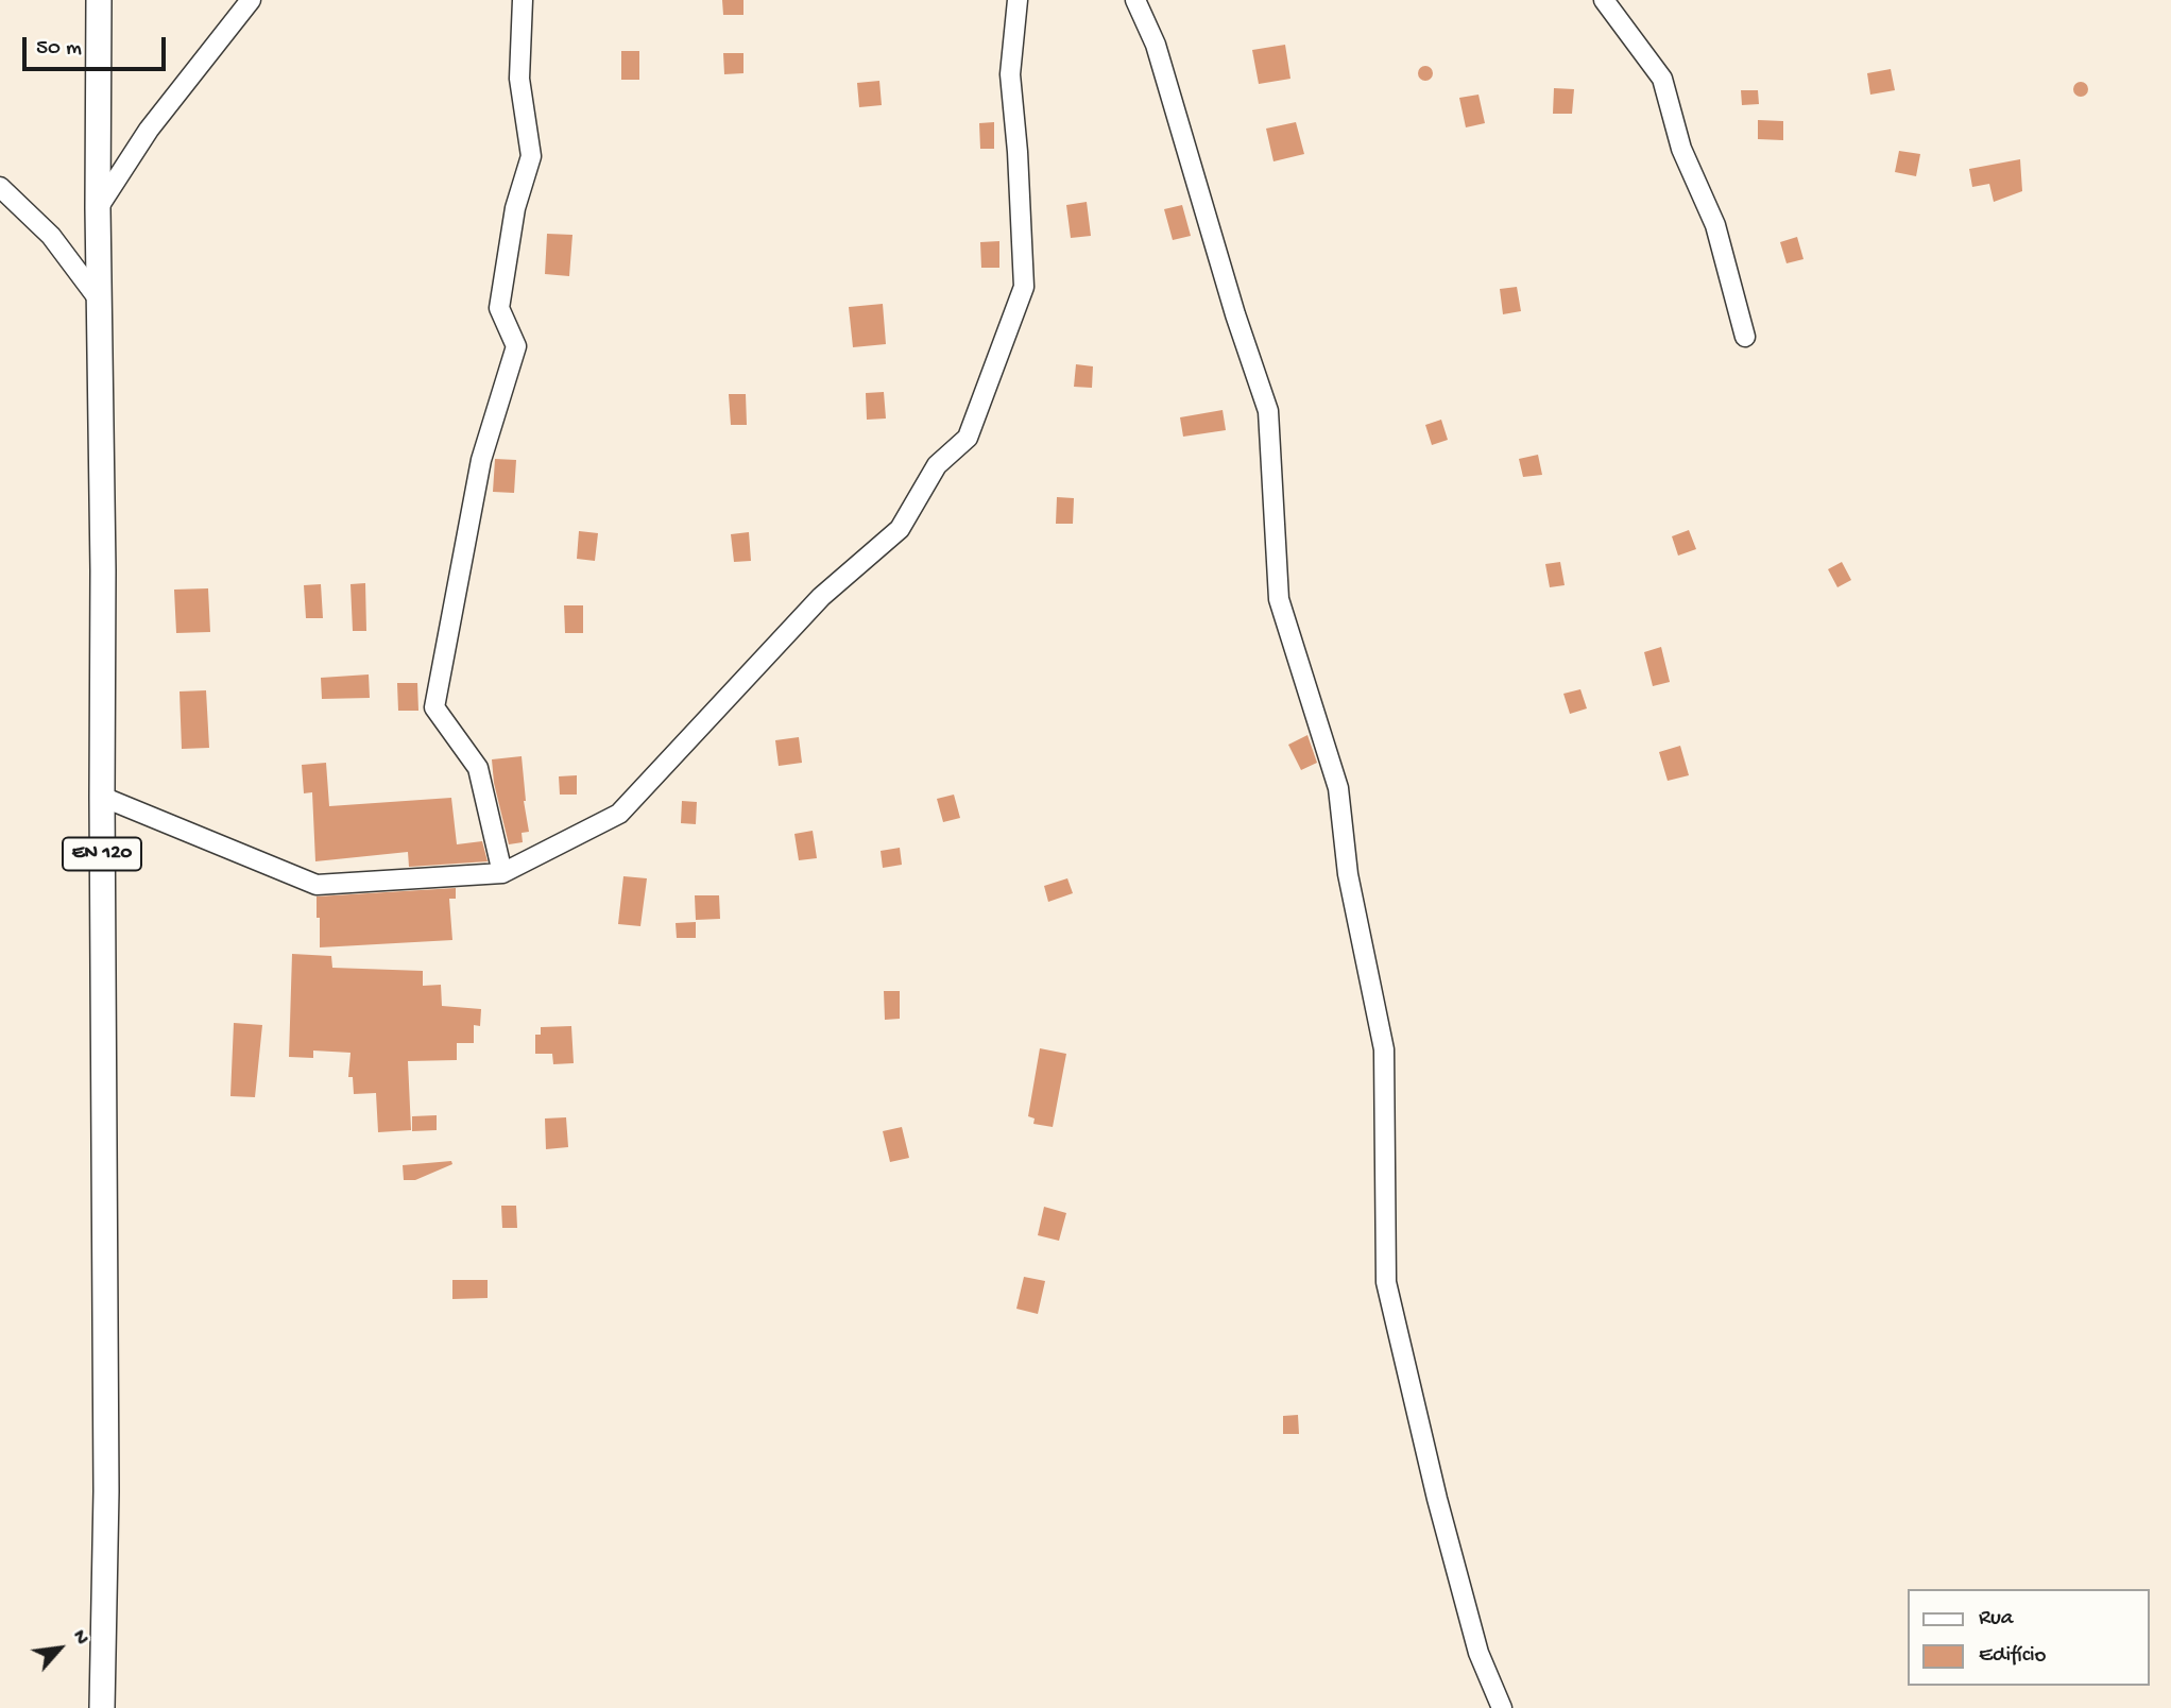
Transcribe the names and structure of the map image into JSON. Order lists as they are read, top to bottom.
{
  "streets": {
    "main road": ["EN 120"]
  },
  "legend": ["Rua", "Edifício"],
  "scale_bar": "50 m",
  "north": "top right"
}
